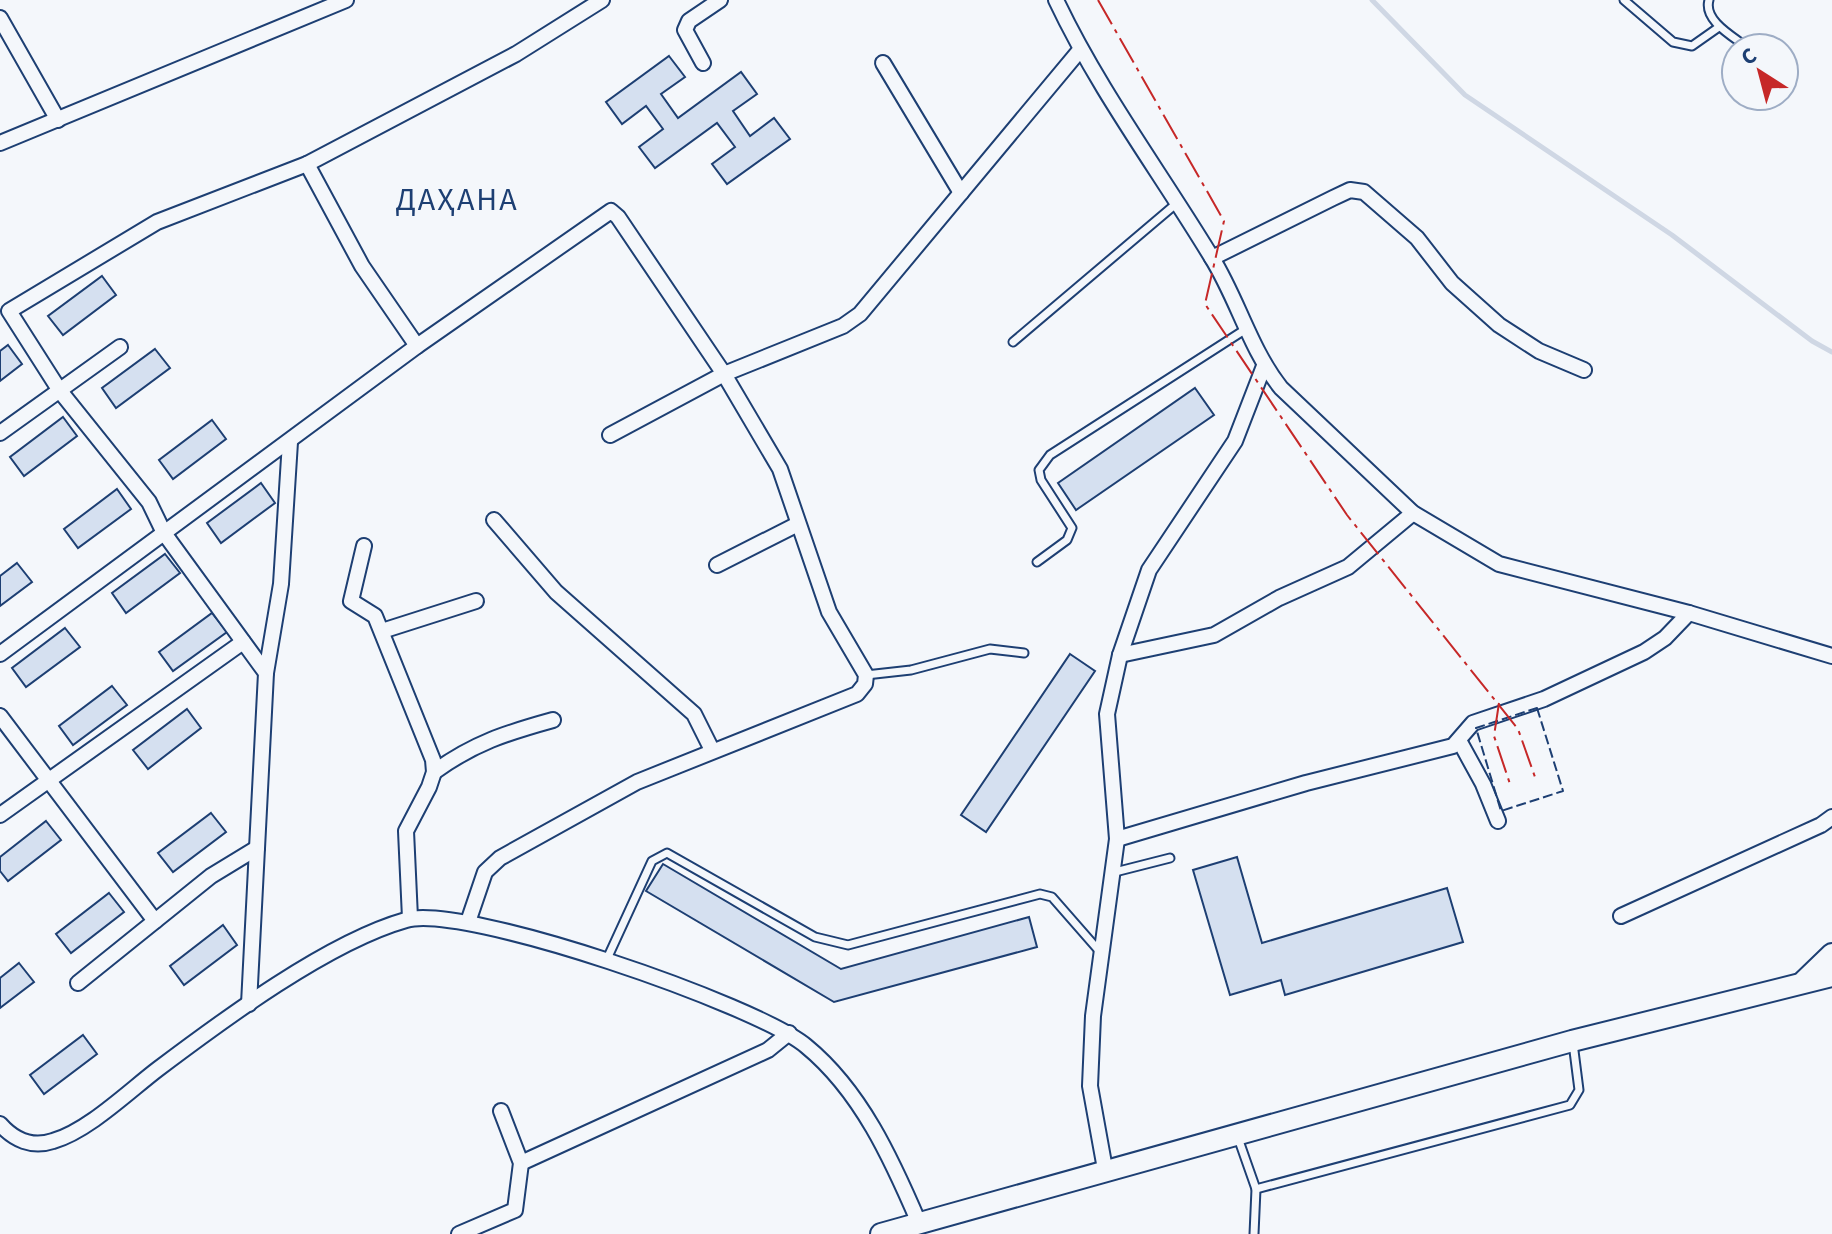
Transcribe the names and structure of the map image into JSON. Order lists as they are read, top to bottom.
{
  "districts": ["ДАҲАНА"],
  "north": "top left"
}
